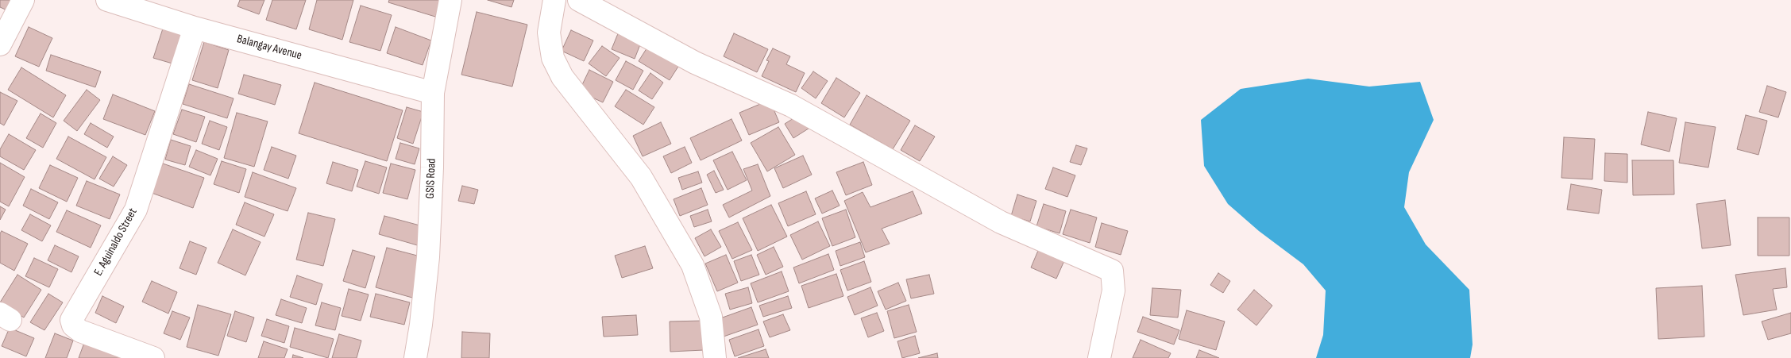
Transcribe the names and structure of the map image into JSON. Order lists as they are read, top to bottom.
{
  "streets": {
    "street": ["Balangay Avenue", "GSIS Road", "E. Aguinaldo Street"]
  },
  "crossings": [
    ["Balangay Avenue", "GSIS Road"],
    ["Balangay Avenue", "E. Aguinaldo Street"]
  ]
}
